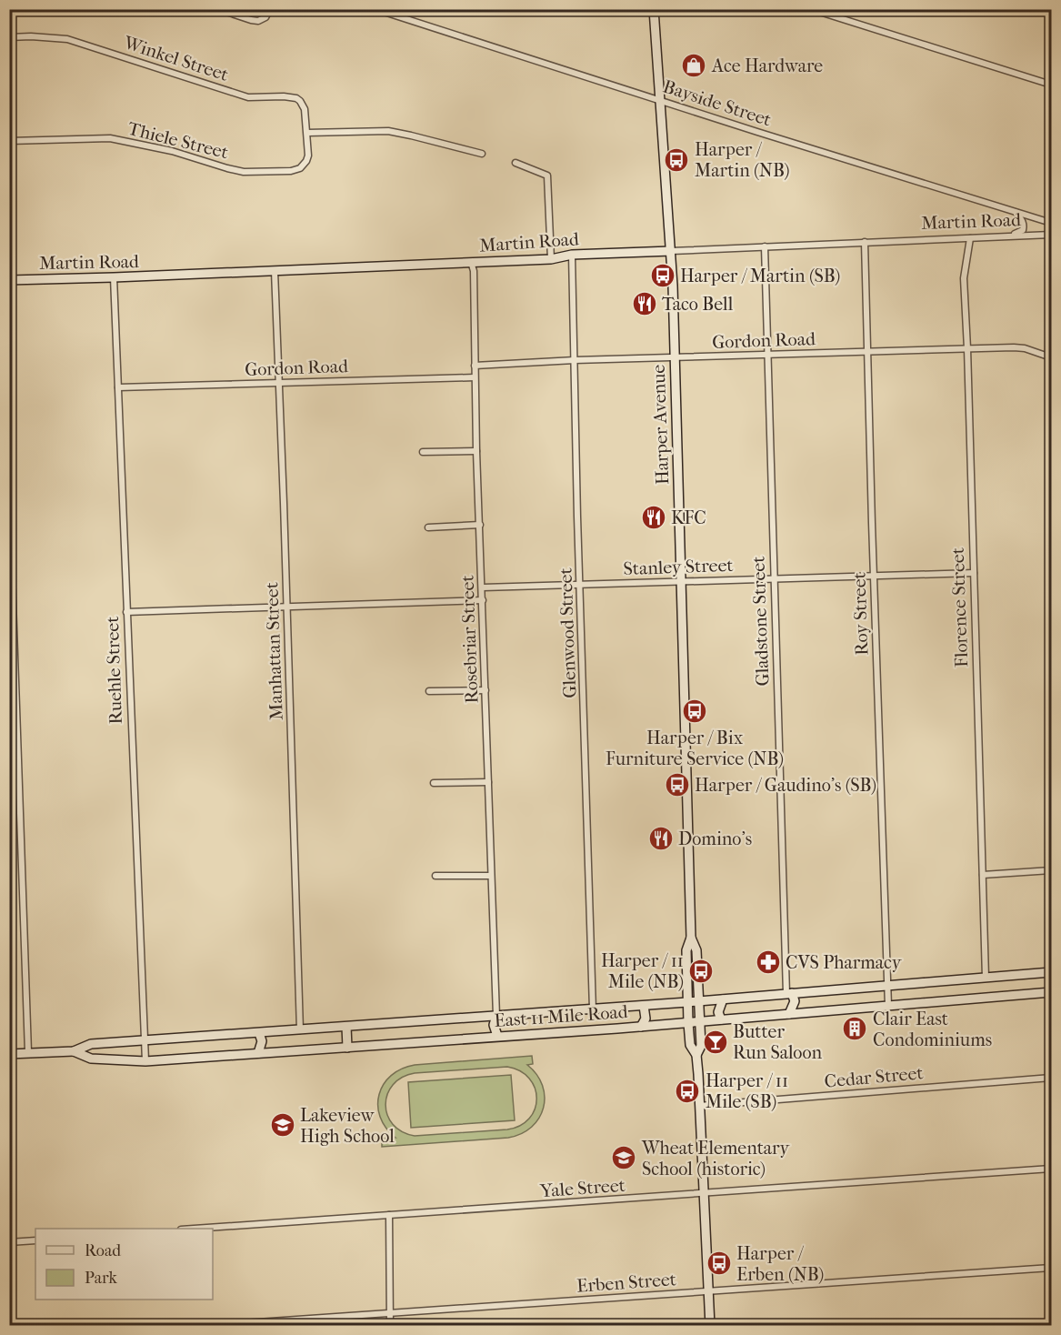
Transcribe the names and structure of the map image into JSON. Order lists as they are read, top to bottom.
{
  "streets": {
    "main road": ["Martin Road", "Harper Avenue", "East 11 Mile Road"],
    "street": [
      "Winkel Street",
      "Bayside Street",
      "Thiele Street",
      "Gordon Road",
      "Stanley Street",
      "Florence Street",
      "Roy Street",
      "Gladstone Street",
      "Glenwood Street",
      "Rosebriar Street",
      "Manhattan Street",
      "Ruehle Street",
      "Cedar Street",
      "Yale Street",
      "Erben Street"
    ]
  },
  "crossings": [
    ["Winkel Street", "Thiele Street"],
    ["Bayside Street", "Harper Avenue"],
    ["Martin Road", "Harper Avenue"],
    ["Martin Road", "Florence Street"],
    ["Martin Road", "Roy Street"],
    ["Martin Road", "Gladstone Street"],
    ["Martin Road", "Glenwood Street"],
    ["Martin Road", "Rosebriar Street"],
    ["Martin Road", "Manhattan Street"],
    ["Martin Road", "Ruehle Street"],
    ["Gordon Road", "Harper Avenue"],
    ["Gordon Road", "Florence Street"],
    ["Gordon Road", "Roy Street"],
    ["Gordon Road", "Gladstone Street"],
    ["Gordon Road", "Glenwood Street"],
    ["Gordon Road", "Rosebriar Street"],
    ["Gordon Road", "Manhattan Street"],
    ["Gordon Road", "Ruehle Street"],
    ["Harper Avenue", "Stanley Street"],
    ["Harper Avenue", "East 11 Mile Road"],
    ["Harper Avenue", "Cedar Street"],
    ["Harper Avenue", "Yale Street"],
    ["Harper Avenue", "Erben Street"],
    ["Stanley Street", "Florence Street"],
    ["Stanley Street", "Roy Street"],
    ["Stanley Street", "Gladstone Street"],
    ["Stanley Street", "Glenwood Street"],
    ["Stanley Street", "Rosebriar Street"],
    ["Florence Street", "East 11 Mile Road"],
    ["Roy Street", "East 11 Mile Road"],
    ["Gladstone Street", "East 11 Mile Road"],
    ["Glenwood Street", "East 11 Mile Road"],
    ["Rosebriar Street", "East 11 Mile Road"],
    ["Manhattan Street", "East 11 Mile Road"],
    ["Ruehle Street", "East 11 Mile Road"]
  ],
  "places": {
    "shop": ["Ace Hardware"],
    "bus stop": [
      "Harper / Martin (NB)",
      "Harper / Martin (SB)",
      "Harper / Bix Furniture Service (NB)",
      "Harper / Gaudino's (SB)",
      "Harper / 11 Mile (NB)",
      "Harper / 11 Mile (SB)",
      "Harper / Erben (NB)"
    ],
    "restaurant": ["Taco Bell", "KFC", "Domino's"],
    "pharmacy": ["CVS Pharmacy"],
    "building": ["Clair East Condominiums"],
    "bar": ["Butter Run Saloon"],
    "school or university": ["Lakeview High School", "Wheat Elementary School (historic)"]
  },
  "legend": ["Road", "Park"]
}
